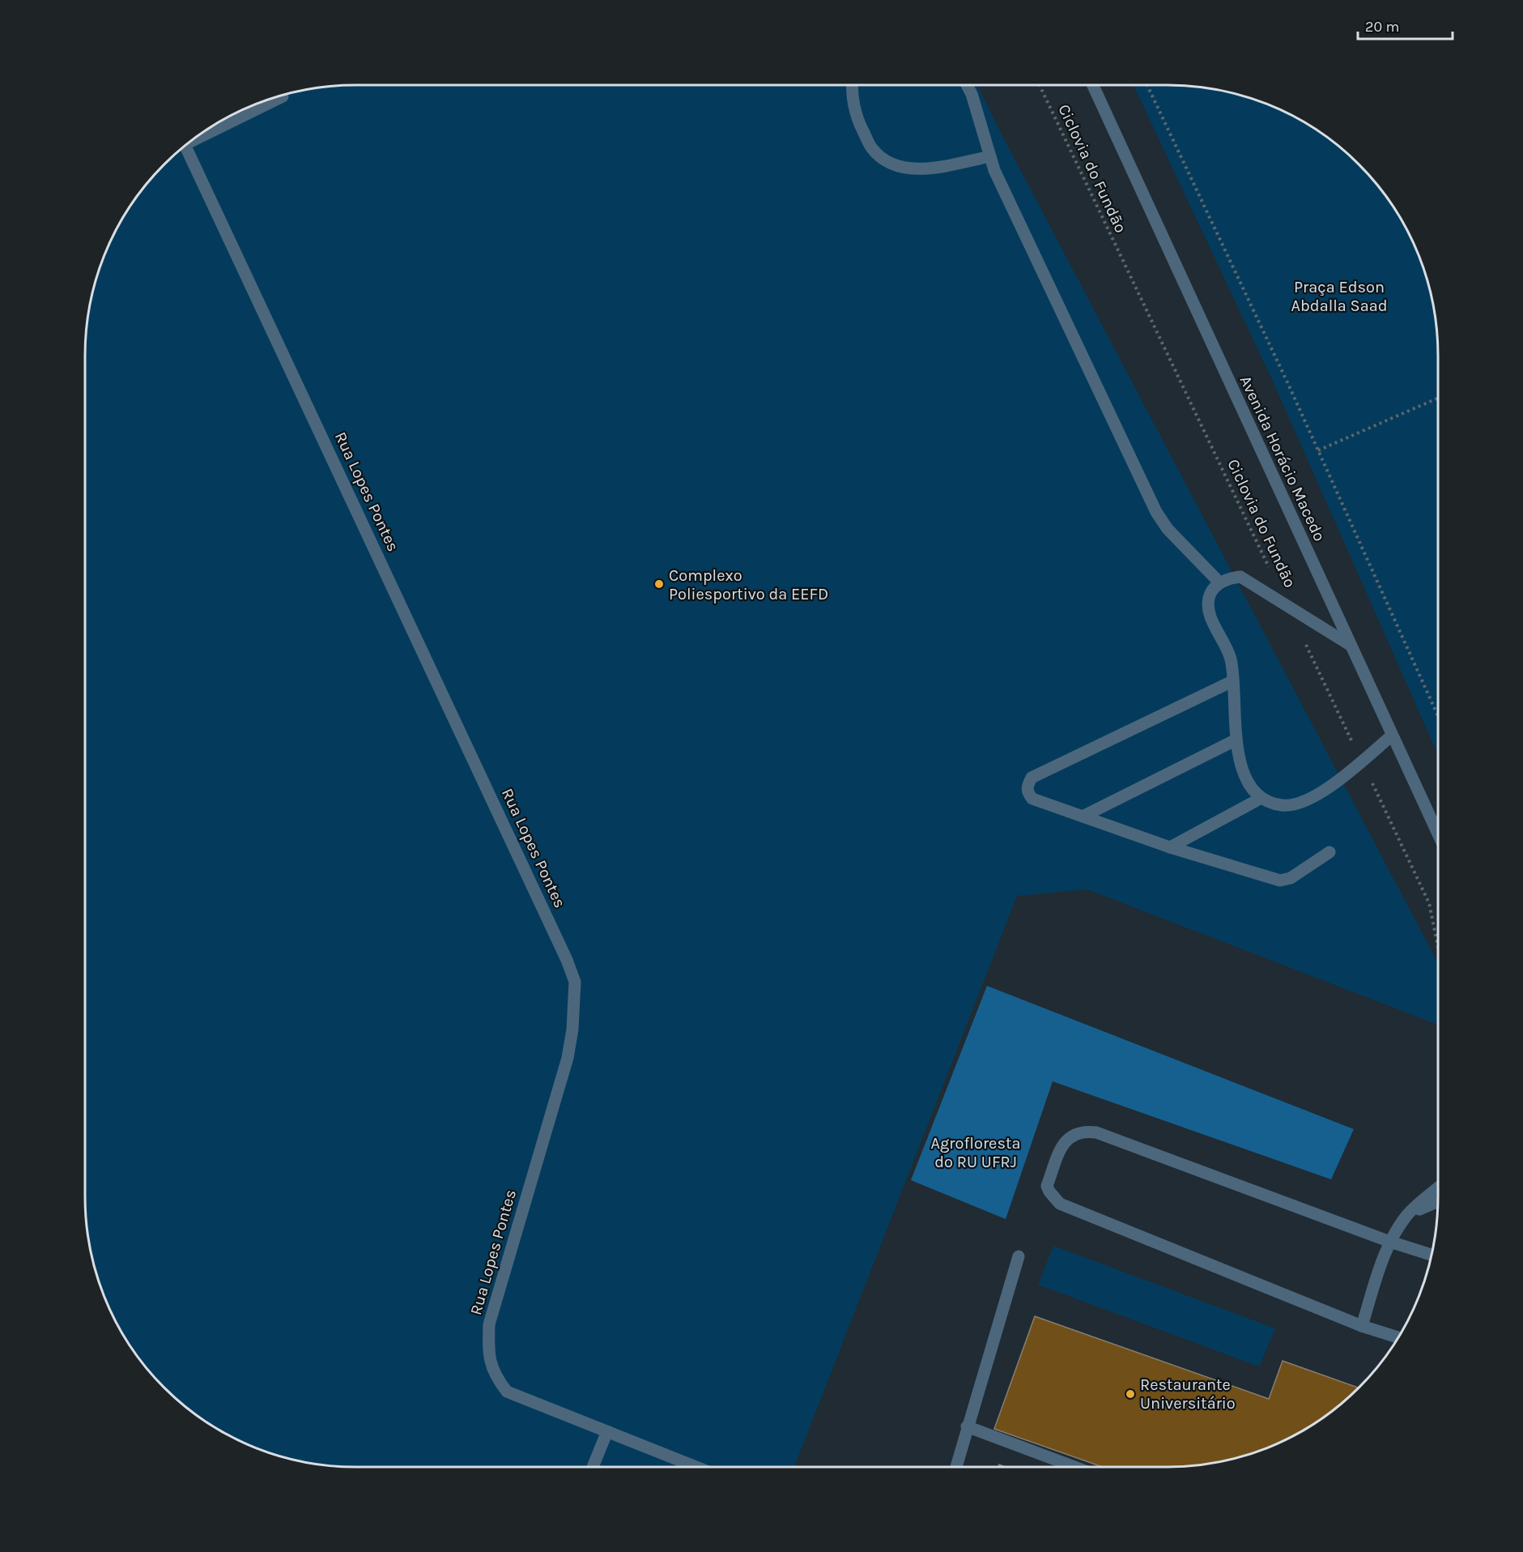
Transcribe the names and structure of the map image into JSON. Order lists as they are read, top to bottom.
{
  "streets": {
    "street": ["Avenida Horácio Macedo", "Rua Lopes Pontes"],
    "path": ["Ciclovia do Fundão"]
  },
  "parks": ["Praça Edson Abdalla Saad", "Agrofloresta do RU UFRJ"],
  "places": ["Complexo Poliesportivo da EEFD", "Restaurante Universitário"],
  "scale_bar": "20 m"
}
